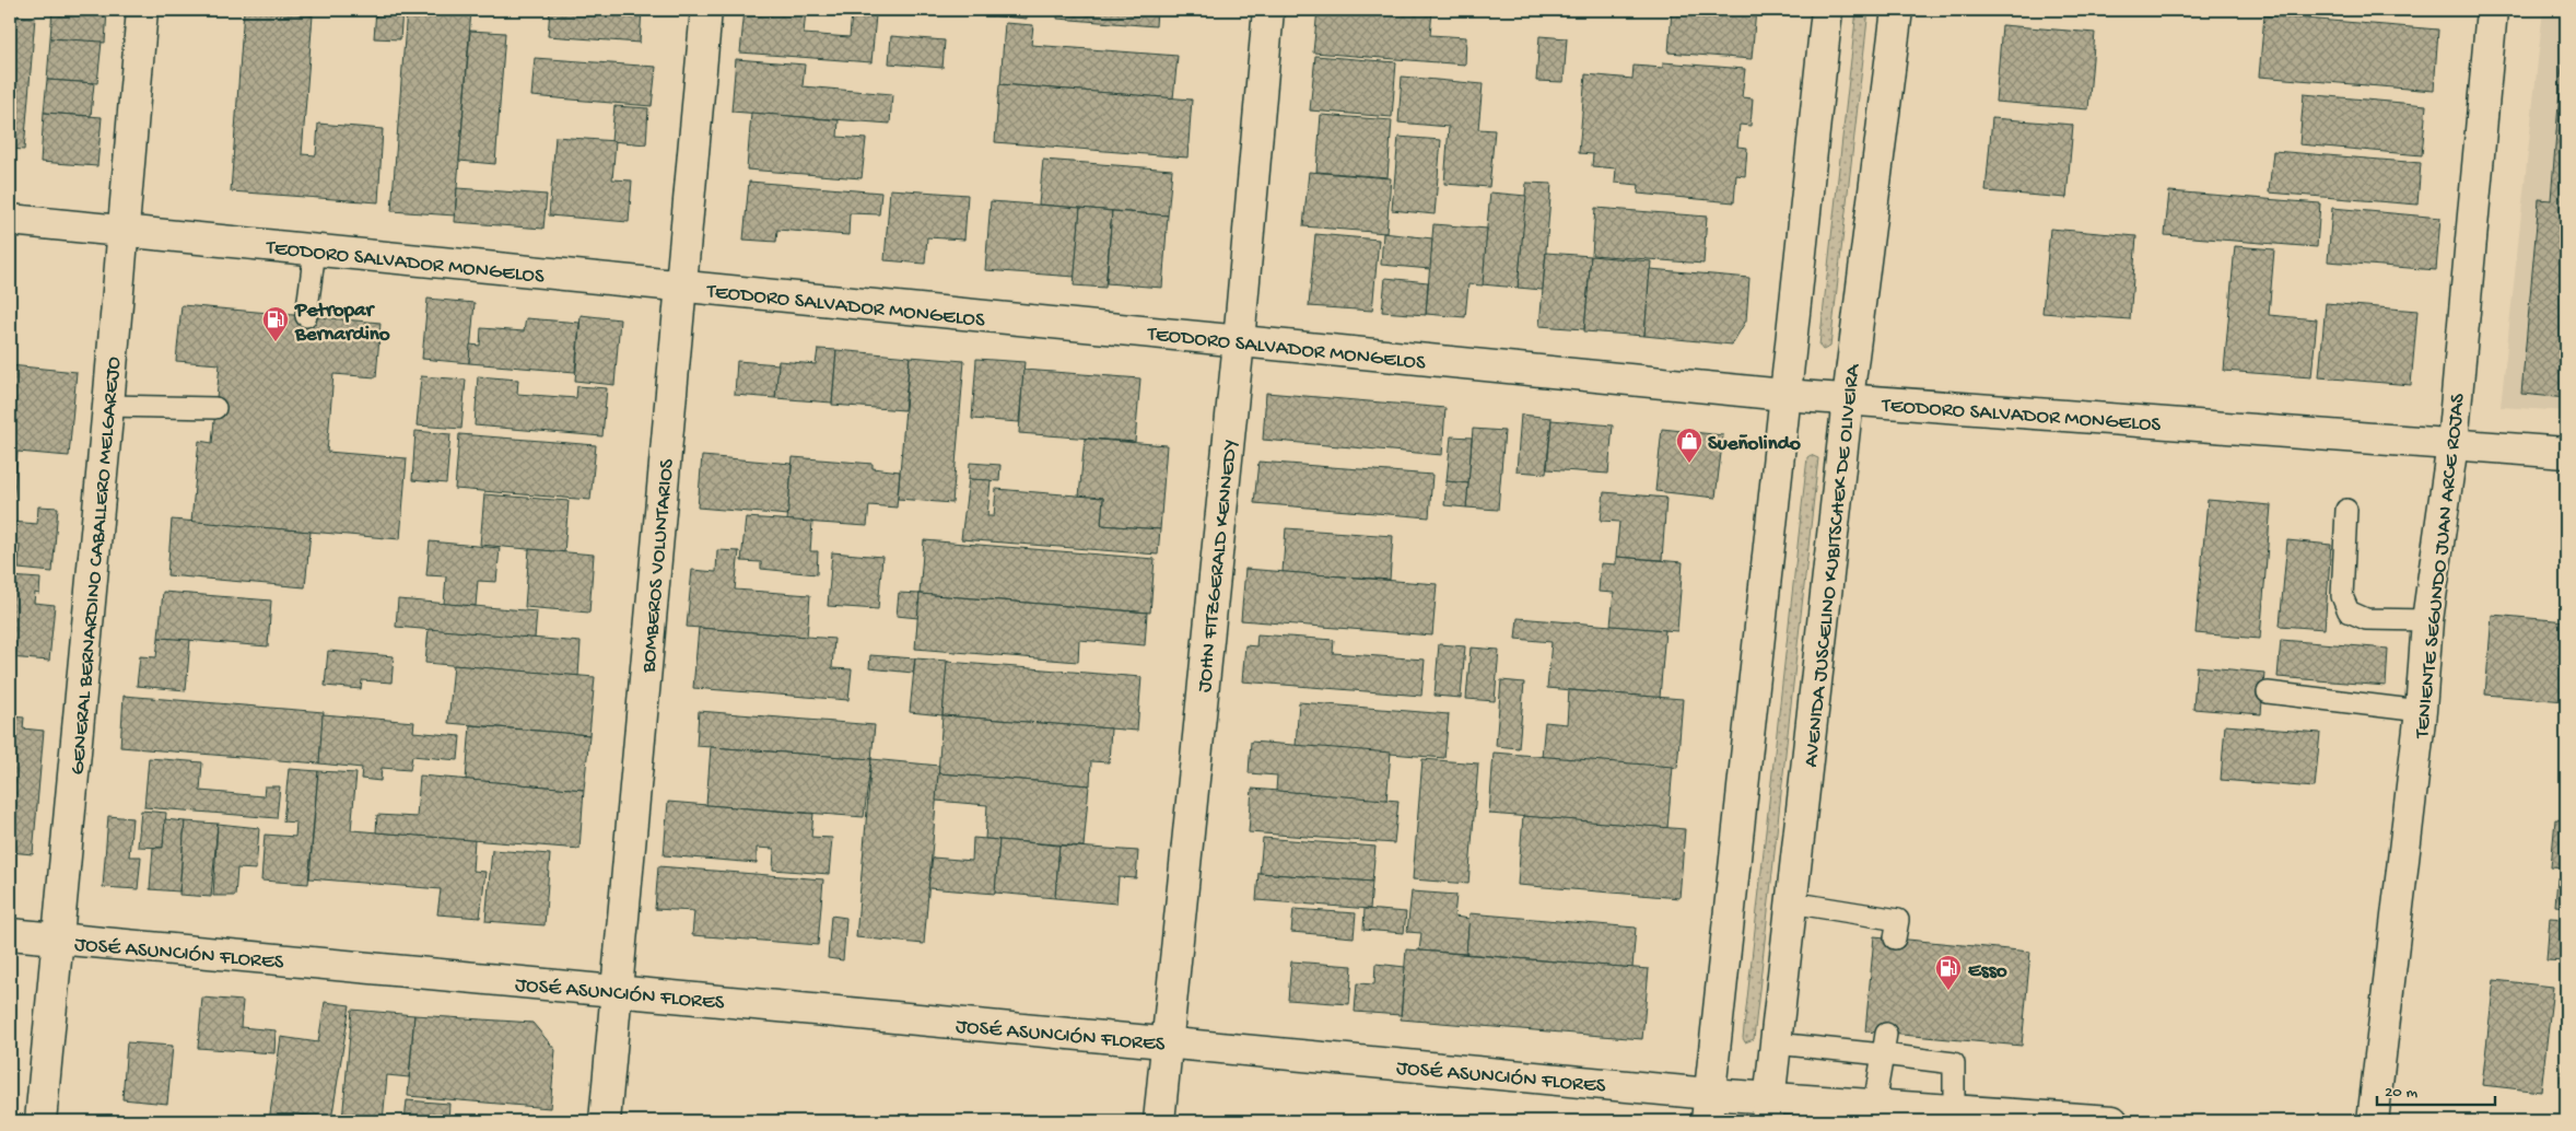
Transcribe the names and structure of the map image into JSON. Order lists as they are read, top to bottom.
{
  "streets": {
    "street": [
      "TEODORO SALVADOR MONGELOS",
      "GENERAL BERNARDINO CABALLERO MELGAREJO",
      "BOMBEROS VOLUNTARIOS",
      "JOHN FITZGERALD KENNEDY",
      "AVENIDA JUSCELINO KUBITSCHEK DE OLIVEIRA",
      "TENIENTE SEGUNDO JUAN ARCE ROJAS",
      "JOSÉ ASUNCIÓN FLORES"
    ]
  },
  "crossings": [
    ["TEODORO SALVADOR MONGELOS", "GENERAL BERNARDINO CABALLERO MELGAREJO"],
    ["TEODORO SALVADOR MONGELOS", "BOMBEROS VOLUNTARIOS"],
    ["TEODORO SALVADOR MONGELOS", "JOHN FITZGERALD KENNEDY"],
    ["TEODORO SALVADOR MONGELOS", "AVENIDA JUSCELINO KUBITSCHEK DE OLIVEIRA"],
    ["TEODORO SALVADOR MONGELOS", "TENIENTE SEGUNDO JUAN ARCE ROJAS"],
    ["GENERAL BERNARDINO CABALLERO MELGAREJO", "JOSÉ ASUNCIÓN FLORES"],
    ["BOMBEROS VOLUNTARIOS", "JOSÉ ASUNCIÓN FLORES"],
    ["JOHN FITZGERALD KENNEDY", "JOSÉ ASUNCIÓN FLORES"],
    ["AVENIDA JUSCELINO KUBITSCHEK DE OLIVEIRA", "JOSÉ ASUNCIÓN FLORES"]
  ],
  "places": {
    "fuel station": ["Petropar Bernardino", "Esso"],
    "shop": ["Sueñolindo"]
  },
  "scale_bar": "20 m"
}
